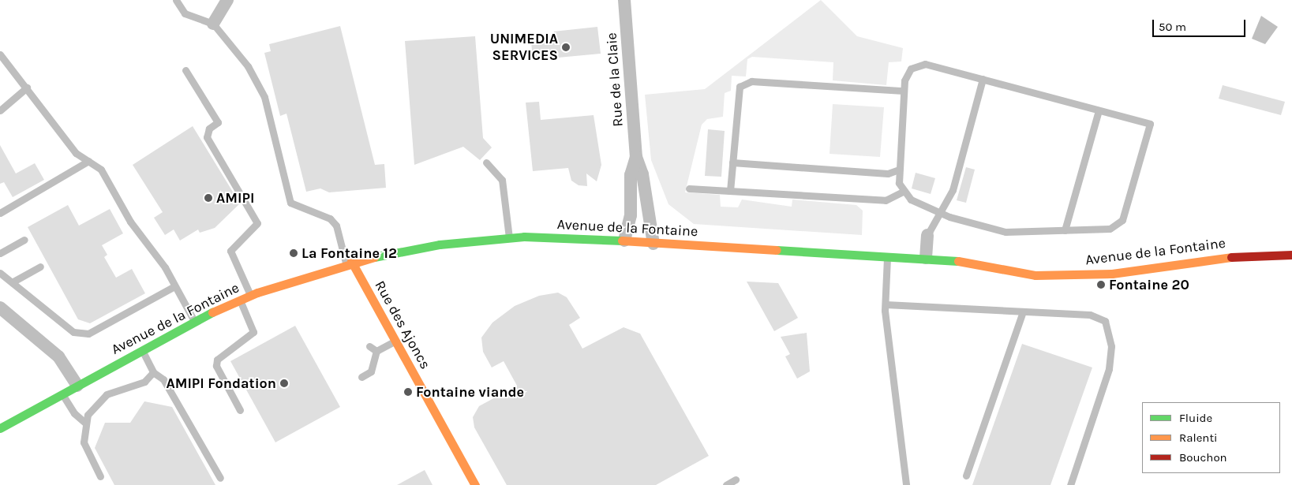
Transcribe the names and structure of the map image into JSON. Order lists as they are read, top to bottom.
{
  "streets": {
    "street": ["Rue de la Claie", "Avenue de la Fontaine", "Rue des Ajoncs"]
  },
  "crossings": [
    ["Rue de la Claie", "Avenue de la Fontaine"],
    ["Avenue de la Fontaine", "Rue des Ajoncs"]
  ],
  "places": [
    "UNIMEDIA SERVICES",
    "AMIPI",
    "La Fontaine 12",
    "Fontaine 20",
    "AMIPI Fondation",
    "Fontaine viande"
  ],
  "legend": ["Fluide", "Ralenti", "Bouchon"],
  "scale_bar": "50 m"
}
